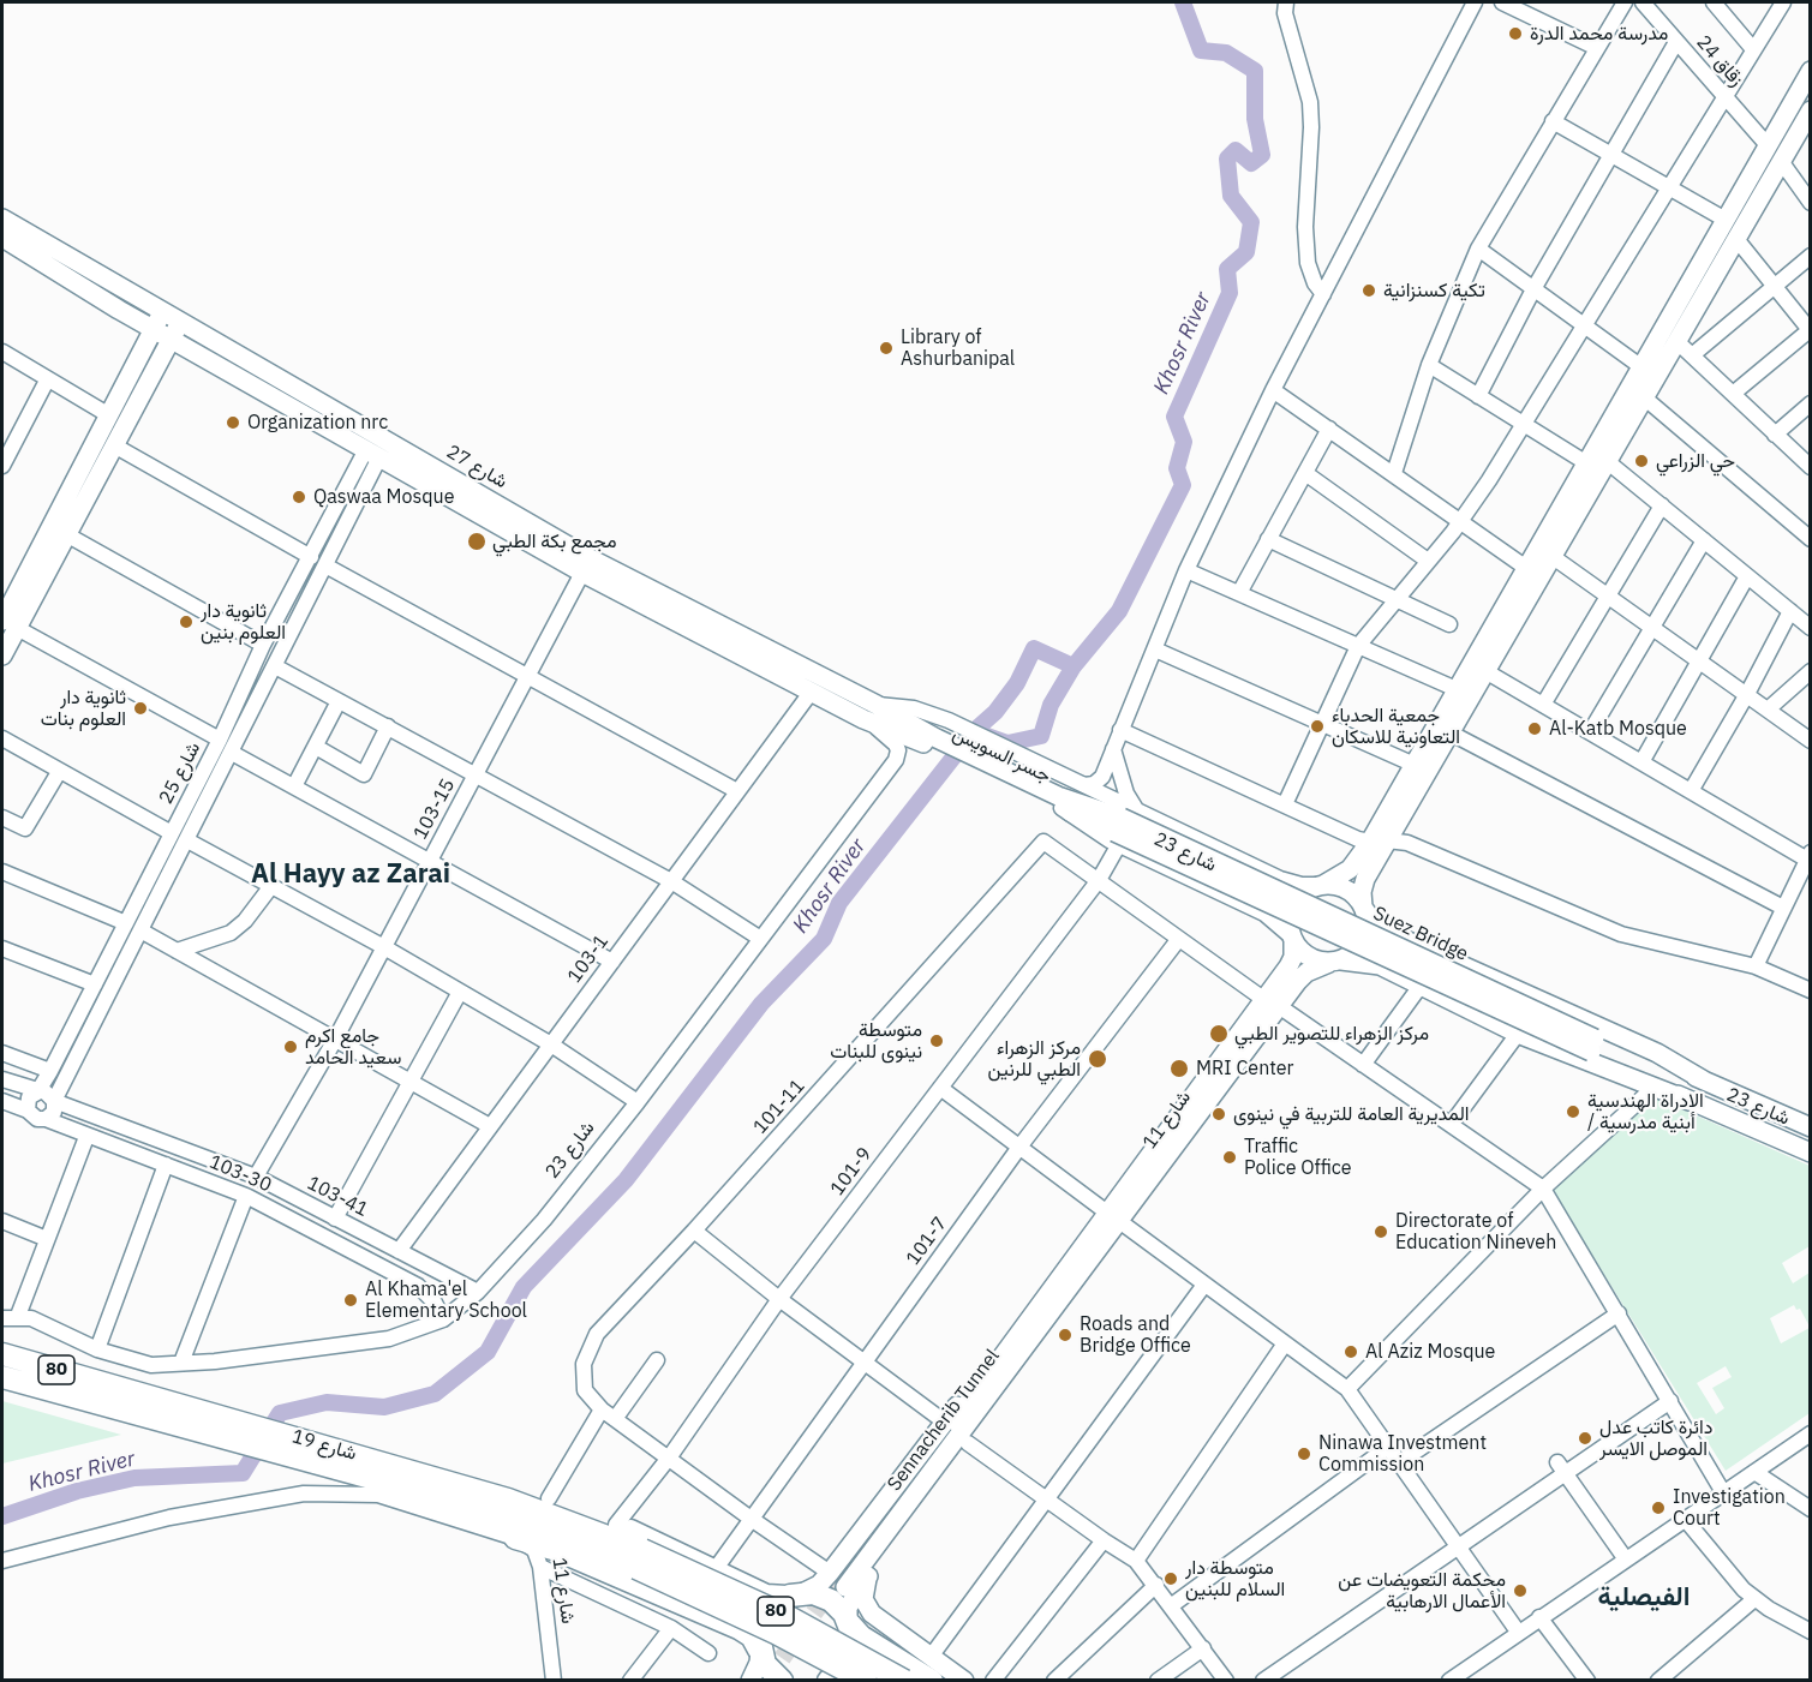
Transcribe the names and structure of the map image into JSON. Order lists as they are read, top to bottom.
{
  "streets": {
    "highway": ["80", "شارع 19"],
    "main road": [
      "شارع 27",
      "جسر السويس",
      "شارع 23",
      "Suez Bridge",
      "شارع 11",
      "Sennacherib Tunnel"
    ],
    "street": [
      "زقاق 24",
      "شارع 25",
      "103-15",
      "103-1",
      "101-11",
      "101-9",
      "103-30",
      "103-41",
      "101-7"
    ]
  },
  "crossings": [
    ["شارع 27", "جسر السويس"],
    ["شارع 27", "شارع 25"],
    ["شارع 27", "103-15"],
    ["شارع 27", "شارع 23"],
    ["شارع 27", "103-1"],
    ["جسر السويس", "شارع 23"],
    ["شارع 25", "103-30"],
    ["شارع 25", "103-41"],
    ["103-15", "103-41"],
    ["شارع 23", "Suez Bridge"],
    ["شارع 23", "شارع 11"],
    ["شارع 23", "101-9"],
    ["شارع 23", "103-30"],
    ["شارع 23", "103-41"],
    ["Suez Bridge", "101-9"],
    ["103-1", "103-41"],
    ["101-11", "101-9"],
    ["شارع 11", "Sennacherib Tunnel"],
    ["103-30", "103-41"],
    ["80", "شارع 19"]
  ],
  "districts": ["Al Hayy az Zarai", "الفيصلية"],
  "water": ["Khosr River"],
  "places": [
    "مدرسة محمد الدرة",
    "تكية كسنزانية",
    "Library of Ashurbanipal",
    "Organization nrc",
    "حي الزراعي",
    "Qaswaa Mosque",
    "مجمع بكة الطبي",
    "ثانوية دار العلوم بنين",
    "ثانوية دار العلوم بنات",
    "جمعية الحدباء التعاونية للاسكان",
    "Al-Katb Mosque",
    "مركز الزهراء للتصوير الطبي",
    "متوسطة نينوى للبنات",
    "جامع اكرم سعيد الحامد",
    "مركز الزهراء الطبي للرنين",
    "MRI Center",
    "الادراة الهندسية / أبنية مدرسية",
    "المديرية العامة للتربية في نينوى",
    "Traffic Police Office",
    "Directorate of Education Nineveh",
    "Al Khama'el Elementary School",
    "Roads and Bridge Office",
    "Al Aziz Mosque",
    "دائرة كاتب عدل الموصل الايسر",
    "Ninawa Investment Commission",
    "Investigation Court",
    "متوسطة دار السلام للبنين",
    "محكمة التعويضات عن الأعمال الارهابية"
  ]
}
